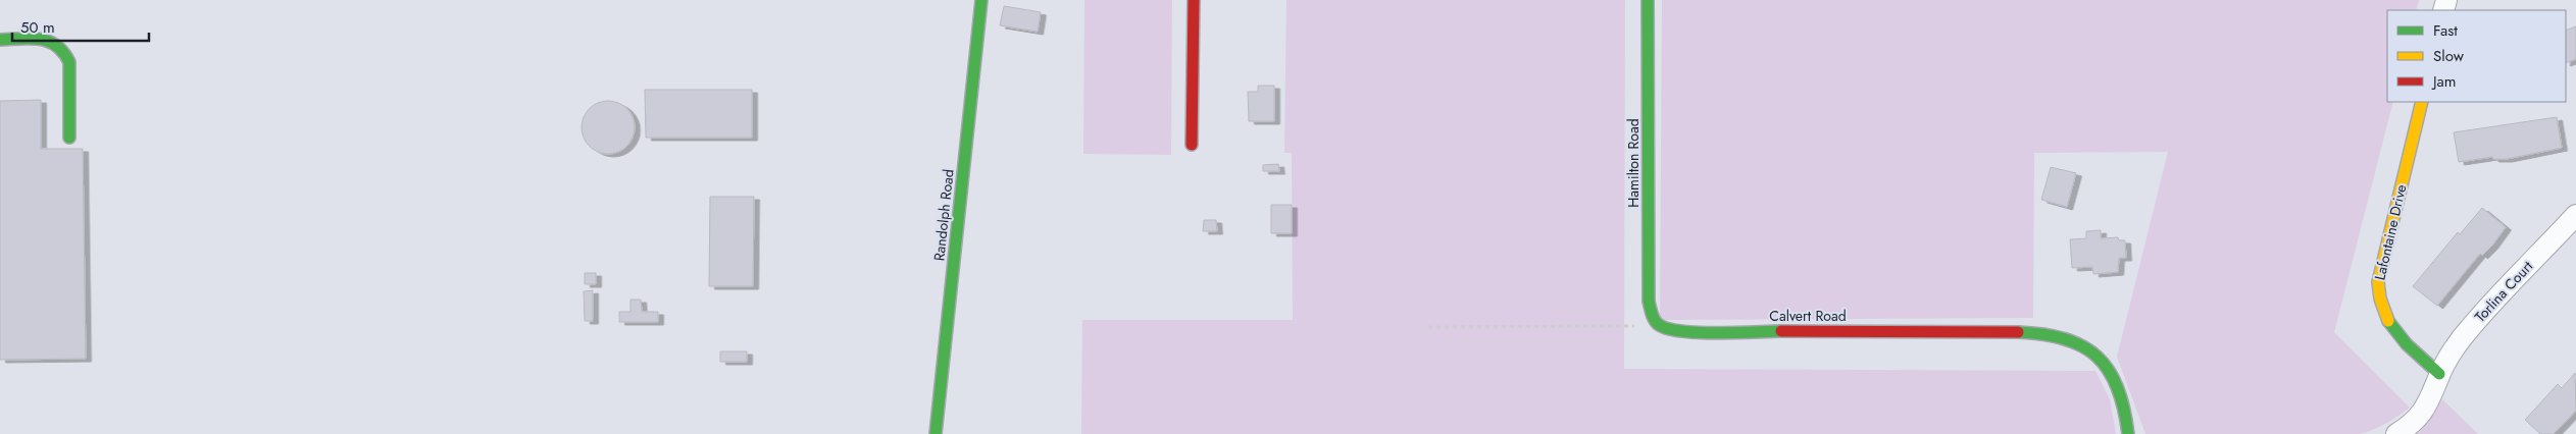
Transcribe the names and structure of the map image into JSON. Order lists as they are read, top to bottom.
{
  "streets": {
    "street": [
      "Hamilton Road",
      "Randolph Road",
      "Lafontaine Drive",
      "Torlina Court",
      "Calvert Road"
    ]
  },
  "crossings": [
    ["Hamilton Road", "Calvert Road"],
    ["Lafontaine Drive", "Torlina Court"]
  ],
  "legend": ["Fast", "Slow", "Jam"],
  "scale_bar": "50 m"
}
